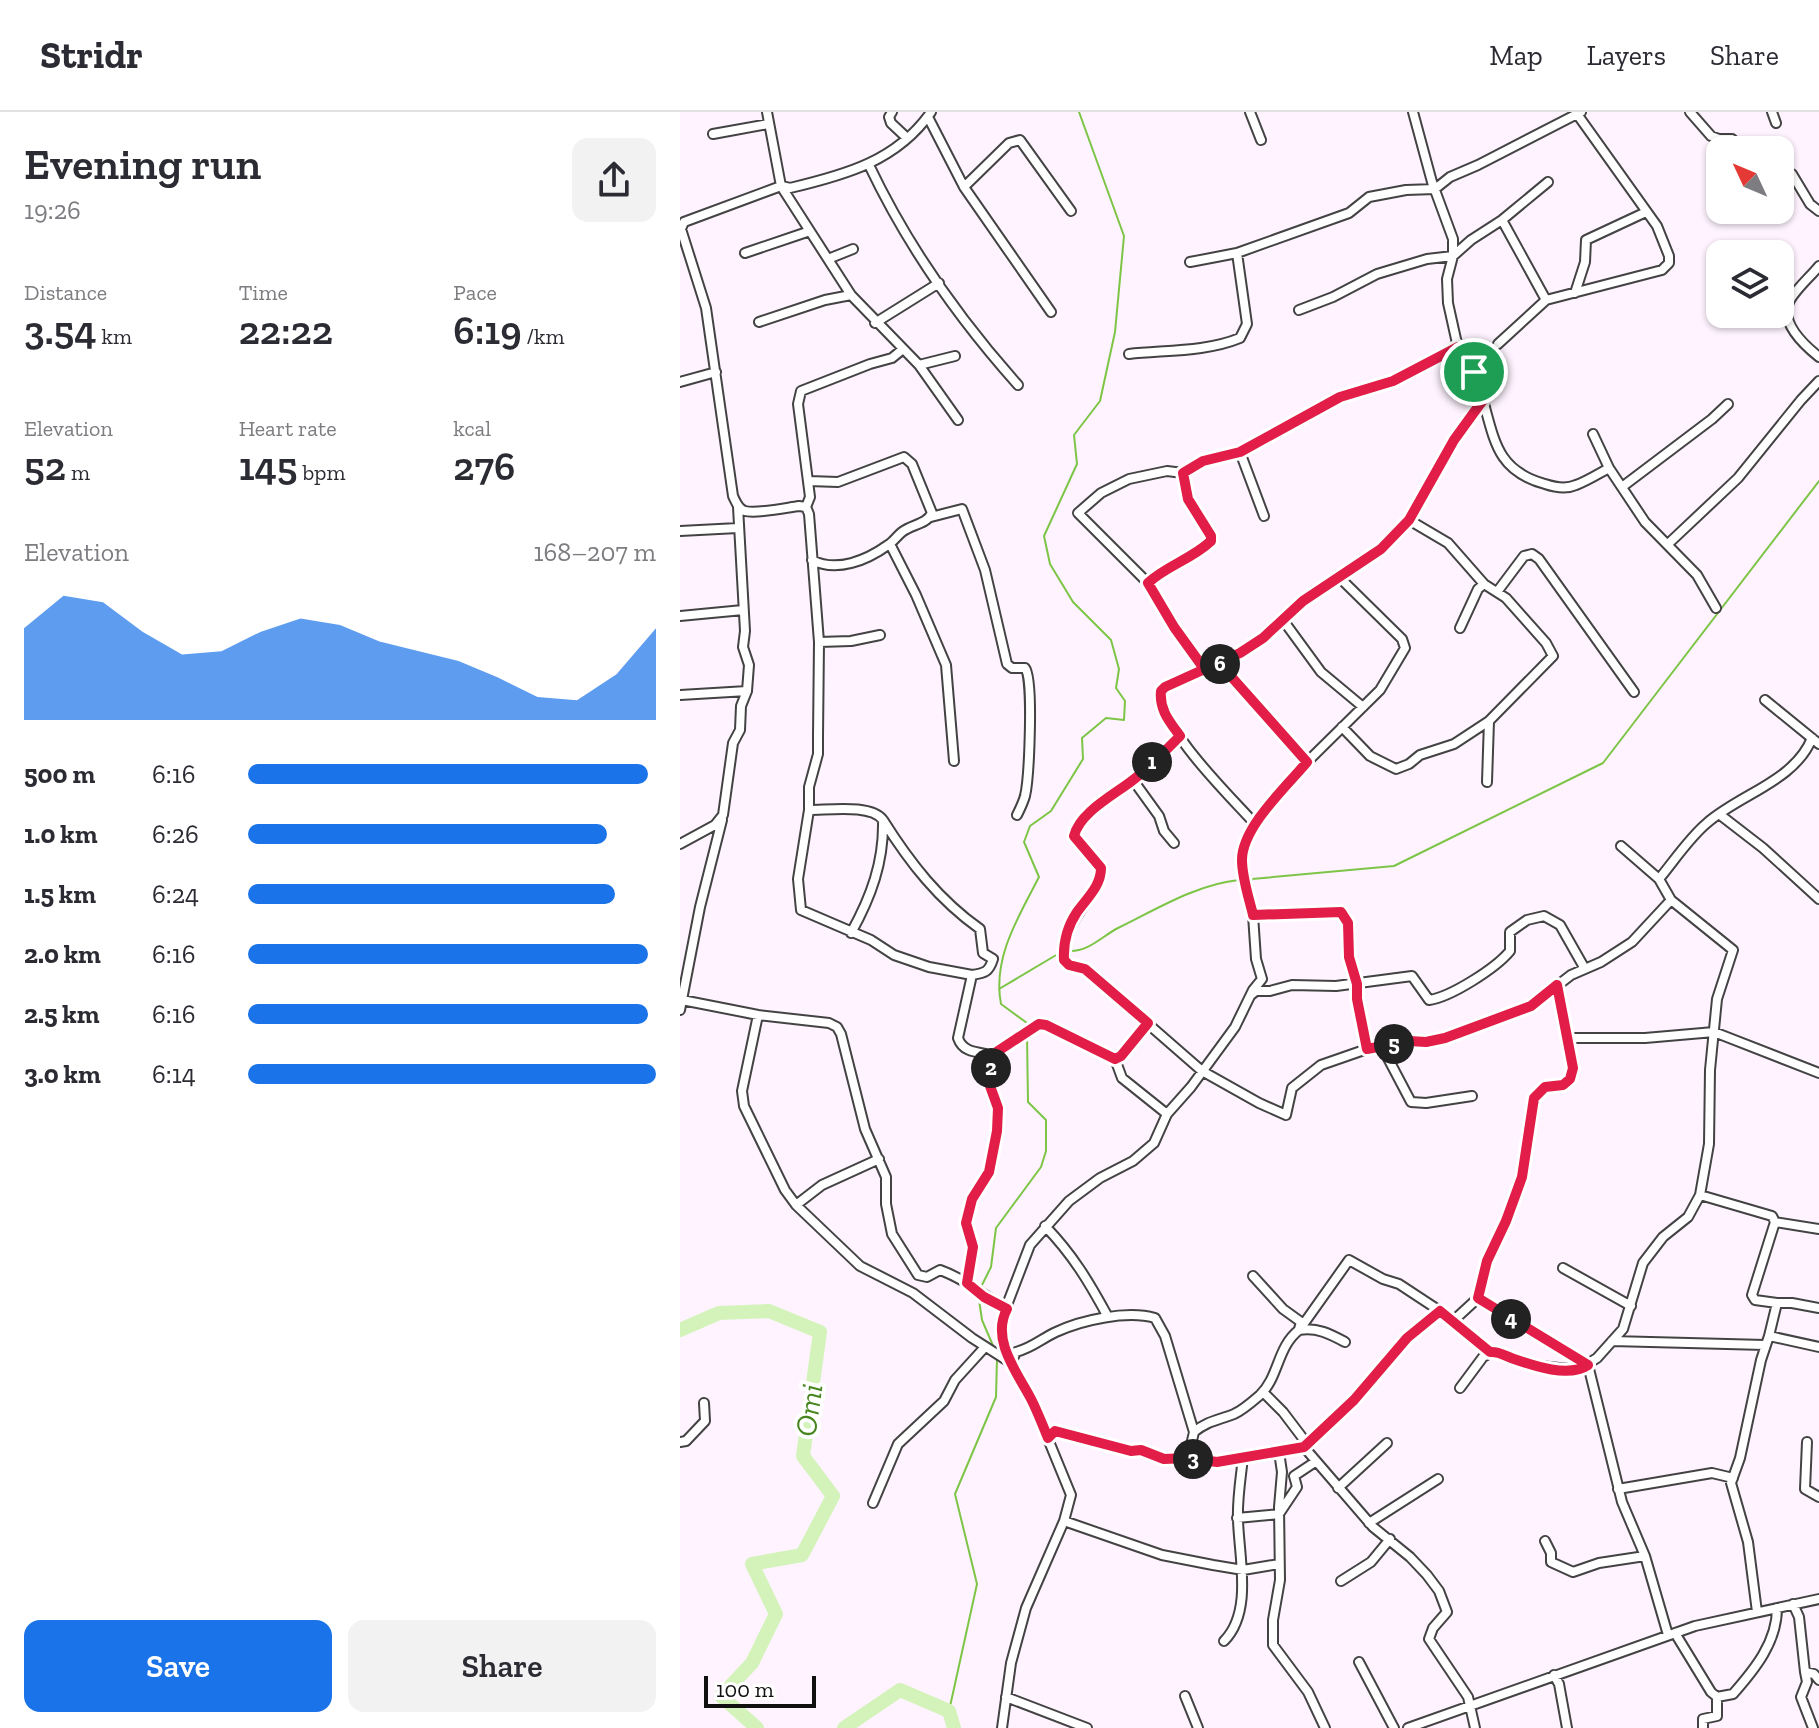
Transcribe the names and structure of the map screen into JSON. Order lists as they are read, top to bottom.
{
  "water": ["Omi"],
  "scale_bar": "100 m",
  "north": "top left",
  "page": {
    "header": "Stridr",
    "nav": ["Map", "Layers", "Share"],
    "heading": ["Evening run", "19:26"],
    "stats": [
      ["Distance", "3.54 km"],
      ["Time", "22:22"],
      ["Pace", "6:19 /km"],
      ["Elevation", "52 m"],
      ["Heart rate", "145 bpm"],
      ["kcal", "276"]
    ],
    "chart": ["Elevation", "168–207 m"],
    "pins": [
      "6",
      "1",
      "5",
      "2",
      "4",
      "3"
    ],
    "list": [
      {
        "name": "500 m",
        "note": "6:16"
      },
      {
        "name": "1.0 km",
        "note": "6:26"
      },
      {
        "name": "1.5 km",
        "note": "6:24"
      },
      {
        "name": "2.0 km",
        "note": "6:16"
      },
      {
        "name": "2.5 km",
        "note": "6:16"
      },
      {
        "name": "3.0 km",
        "note": "6:14"
      }
    ],
    "buttons": ["Save", "Share"],
    "scale": "100 m"
  }
}
